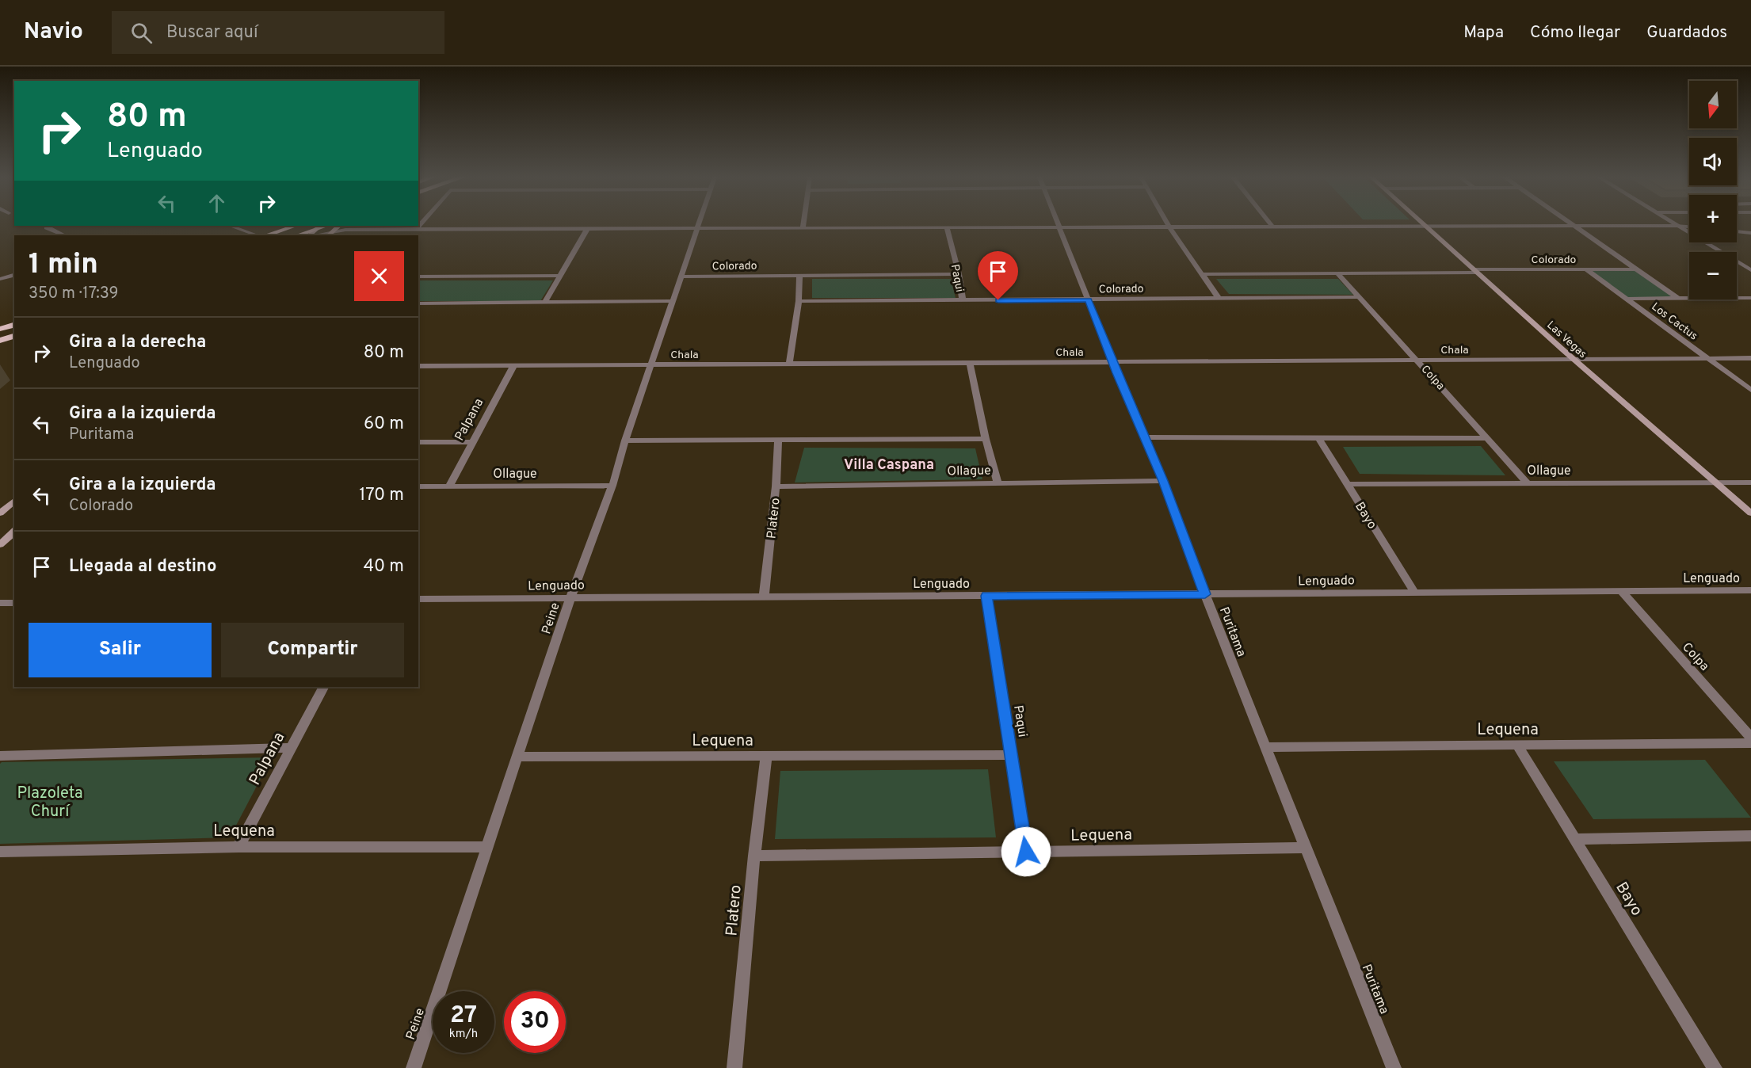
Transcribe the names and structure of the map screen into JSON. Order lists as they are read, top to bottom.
{
  "streets": {
    "main road": ["Las Vegas"],
    "street": [
      "Colorado",
      "Paqui",
      "Los Cactus",
      "Chala",
      "Colpa",
      "Palpana",
      "Ollague",
      "Bayo",
      "Platero",
      "Lenguado",
      "Peine",
      "Puritama",
      "Lequena"
    ]
  },
  "crossings": [
    ["Colorado", "Paqui"],
    ["Colorado", "Los Cactus"],
    ["Colorado", "Las Vegas"],
    ["Colorado", "Colpa"],
    ["Colorado", "Peine"],
    ["Colorado", "Puritama"],
    ["Paqui", "Lenguado"],
    ["Paqui", "Lequena"],
    ["Los Cactus", "Chala"],
    ["Las Vegas", "Chala"],
    ["Las Vegas", "Ollague"],
    ["Chala", "Colpa"],
    ["Chala", "Palpana"],
    ["Chala", "Peine"],
    ["Chala", "Puritama"],
    ["Colpa", "Ollague"],
    ["Colpa", "Lenguado"],
    ["Palpana", "Ollague"],
    ["Palpana", "Lequena"],
    ["Ollague", "Bayo"],
    ["Ollague", "Platero"],
    ["Ollague", "Peine"],
    ["Ollague", "Puritama"],
    ["Bayo", "Lenguado"],
    ["Bayo", "Lequena"],
    ["Platero", "Lenguado"],
    ["Platero", "Lequena"],
    ["Lenguado", "Peine"],
    ["Lenguado", "Puritama"],
    ["Peine", "Lequena"],
    ["Puritama", "Lequena"]
  ],
  "districts": ["Villa Caspana"],
  "parks": ["Plazoleta Churí"],
  "north": "bottom",
  "page": {
    "header": "Navio",
    "search": "Buscar aquí",
    "nav": ["Mapa", "Cómo llegar", "Guardados"],
    "map_buttons": ["+", "−"],
    "turn": ["80 m", "Lenguado"],
    "heading": ["1 min", "350 m · 17:39"],
    "list": [
      {
        "name": "Gira a la derecha",
        "note": "Lenguado",
        "value": "80 m"
      },
      {
        "name": "Gira a la izquierda",
        "note": "Puritama",
        "value": "60 m"
      },
      {
        "name": "Gira a la izquierda",
        "note": "Colorado",
        "value": "170 m"
      },
      {
        "name": "Llegada al destino",
        "value": "40 m"
      }
    ],
    "buttons": ["Salir", "Compartir"],
    "speed": "27 km/h",
    "limit": "30"
  }
}
